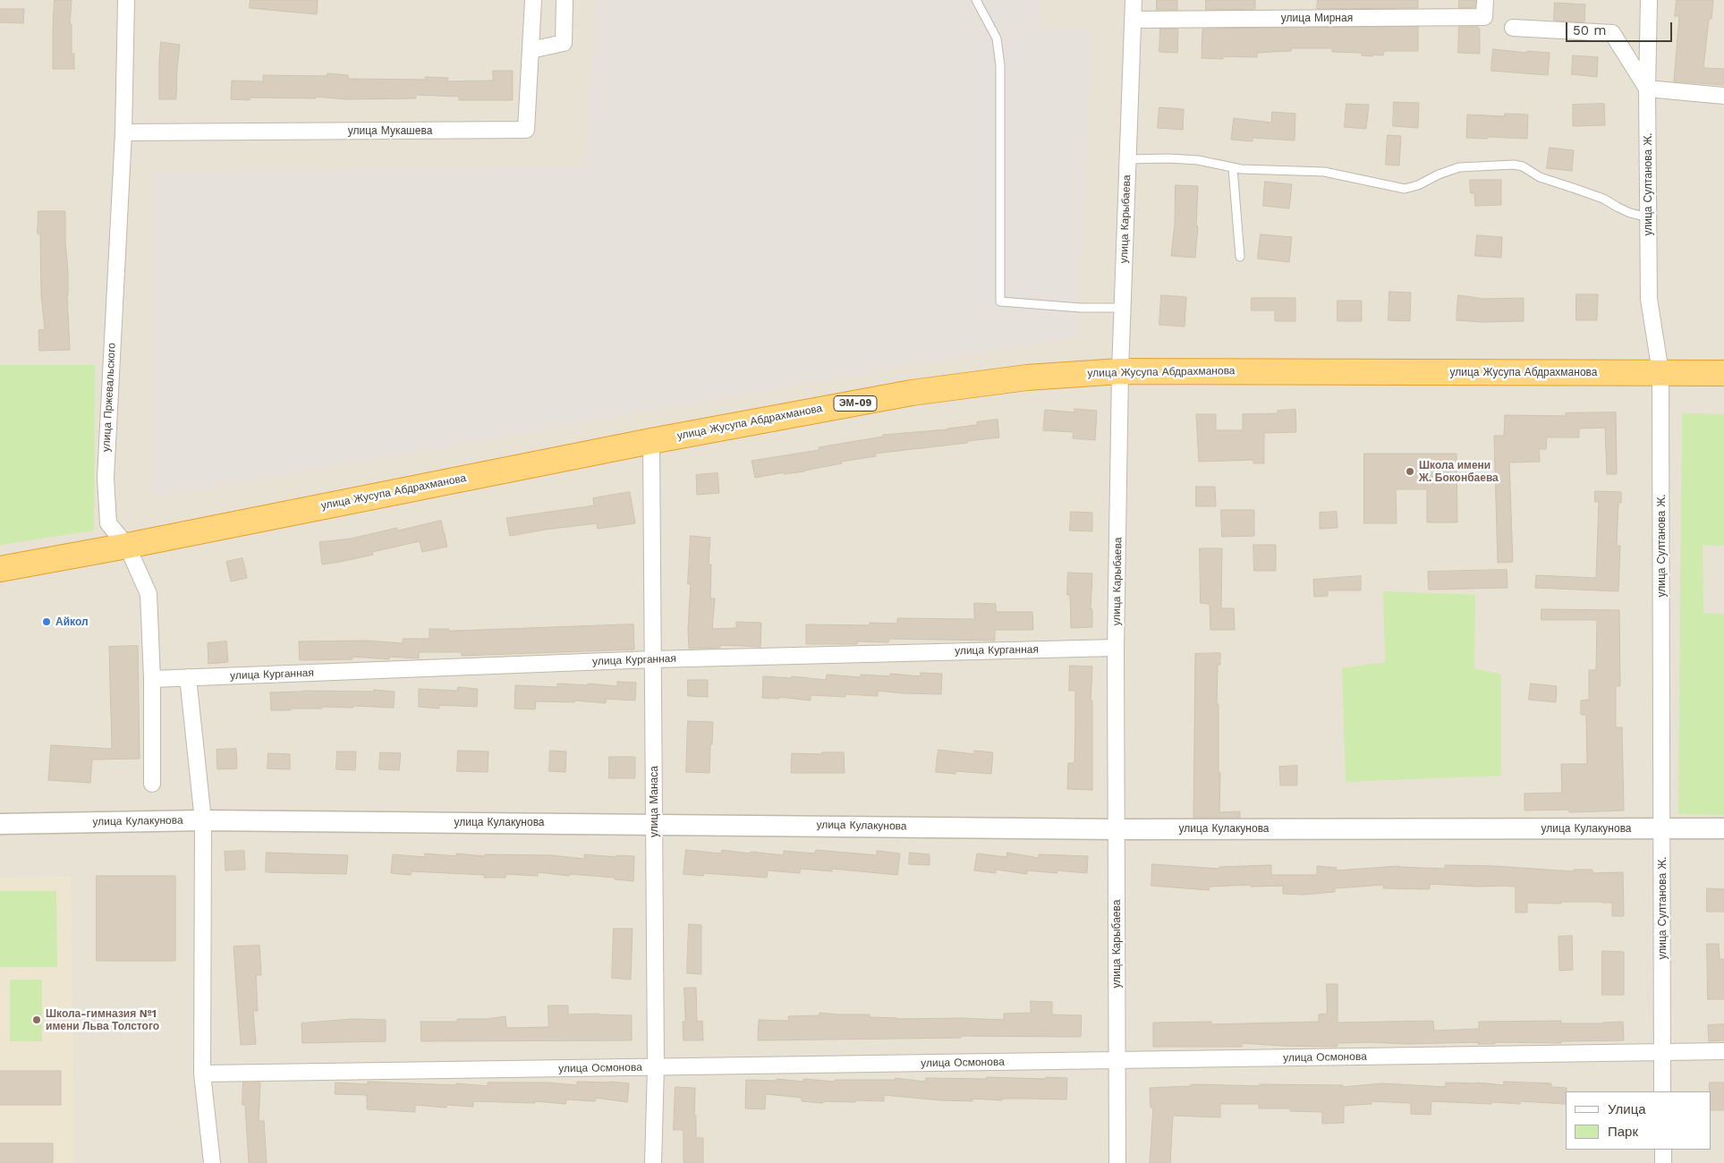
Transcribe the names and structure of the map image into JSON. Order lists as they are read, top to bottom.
{
  "streets": {
    "highway": ["улица Жусупа Абдрахманова", "ЭМ-09"],
    "street": [
      "улица Мирная",
      "улица Мукашева",
      "улица Султанова Ж.",
      "улица Карыбаева",
      "улица Пржевальского",
      "улица Курганная",
      "улица Манаса",
      "улица Кулакунова",
      "улица Осмонова"
    ]
  },
  "crossings": [
    ["улица Мирная", "улица Карыбаева"],
    ["улица Мукашева", "улица Пржевальского"],
    ["улица Султанова Ж.", "улица Жусупа Абдрахманова"],
    ["улица Султанова Ж.", "улица Кулакунова"],
    ["улица Султанова Ж.", "улица Осмонова"],
    ["улица Карыбаева", "улица Жусупа Абдрахманова"],
    ["улица Карыбаева", "улица Курганная"],
    ["улица Карыбаева", "улица Кулакунова"],
    ["улица Карыбаева", "улица Осмонова"],
    ["улица Жусупа Абдрахманова", "улица Пржевальского"],
    ["улица Жусупа Абдрахманова", "улица Манаса"],
    ["улица Пржевальского", "улица Курганная"],
    ["улица Курганная", "улица Манаса"],
    ["улица Манаса", "улица Кулакунова"],
    ["улица Манаса", "улица Осмонова"]
  ],
  "places": ["Школа имени Ж. Боконбаева", "Айкол", "Школа-гимназия №1 имени Льва Толстого"],
  "legend": ["Улица", "Парк"],
  "scale_bar": "50 m"
}
